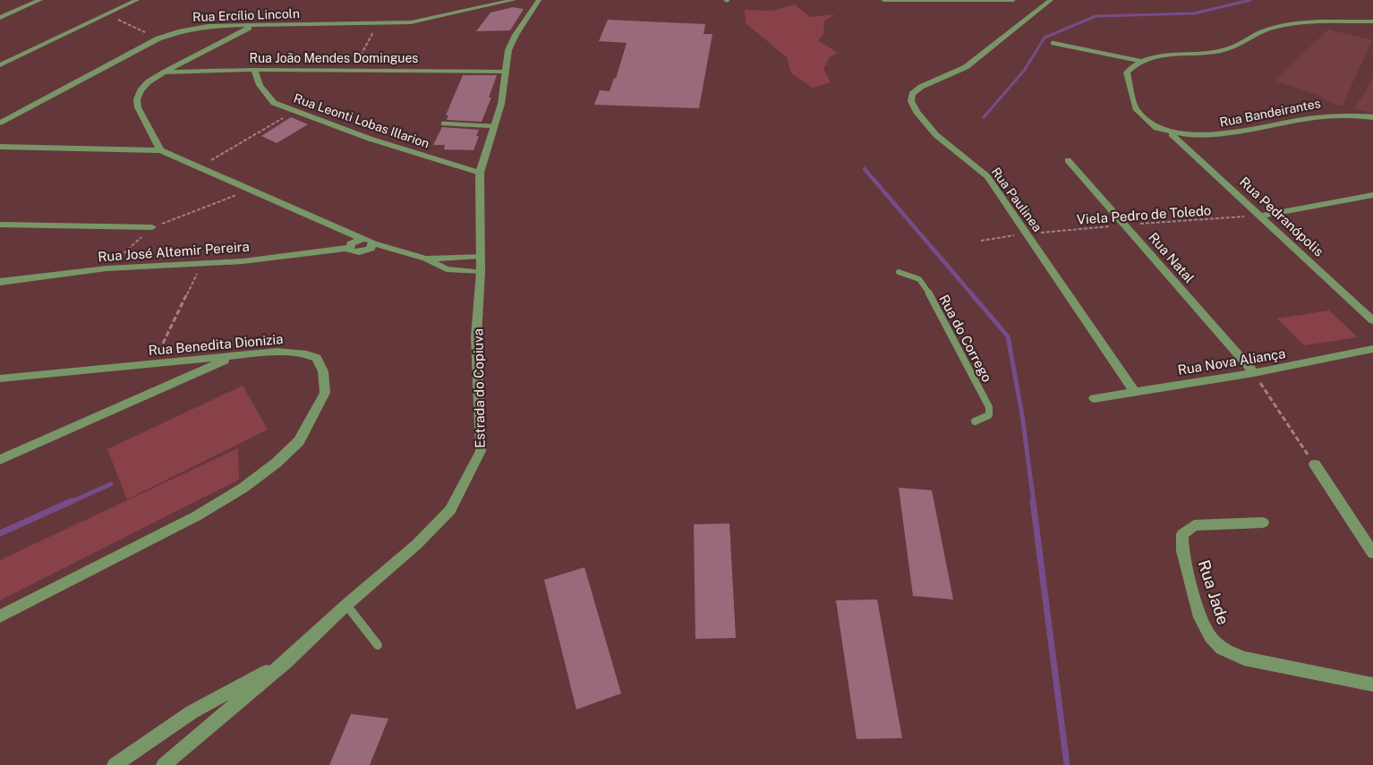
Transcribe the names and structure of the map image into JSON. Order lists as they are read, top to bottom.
{
  "streets": {
    "street": [
      "Rua Ercílio Lincoln",
      "Rua João Mendes Domingues",
      "Rua Bandeirantes",
      "Rua Leonti Lobas Illarion",
      "Rua Paulinea",
      "Rua Pedranópolis",
      "Rua José Altemir Pereira",
      "Rua Natal",
      "Rua Benedita Dionizia",
      "Rua Nova Aliança",
      "Estrada do Copiuva",
      "Rua Jade"
    ],
    "lane": ["Rua do Corrego"],
    "path": ["Viela Pedro de Toledo"]
  },
  "crossings": [
    ["Rua João Mendes Domingues", "Rua Leonti Lobas Illarion"],
    ["Rua João Mendes Domingues", "Estrada do Copiuva"],
    ["Rua Bandeirantes", "Rua Pedranópolis"],
    ["Rua Leonti Lobas Illarion", "Estrada do Copiuva"],
    ["Rua Paulinea", "Viela Pedro de Toledo"],
    ["Rua Paulinea", "Rua Nova Aliança"],
    ["Viela Pedro de Toledo", "Rua Pedranópolis"],
    ["Viela Pedro de Toledo", "Rua Natal"],
    ["Rua Natal", "Rua Nova Aliança"]
  ]
}
